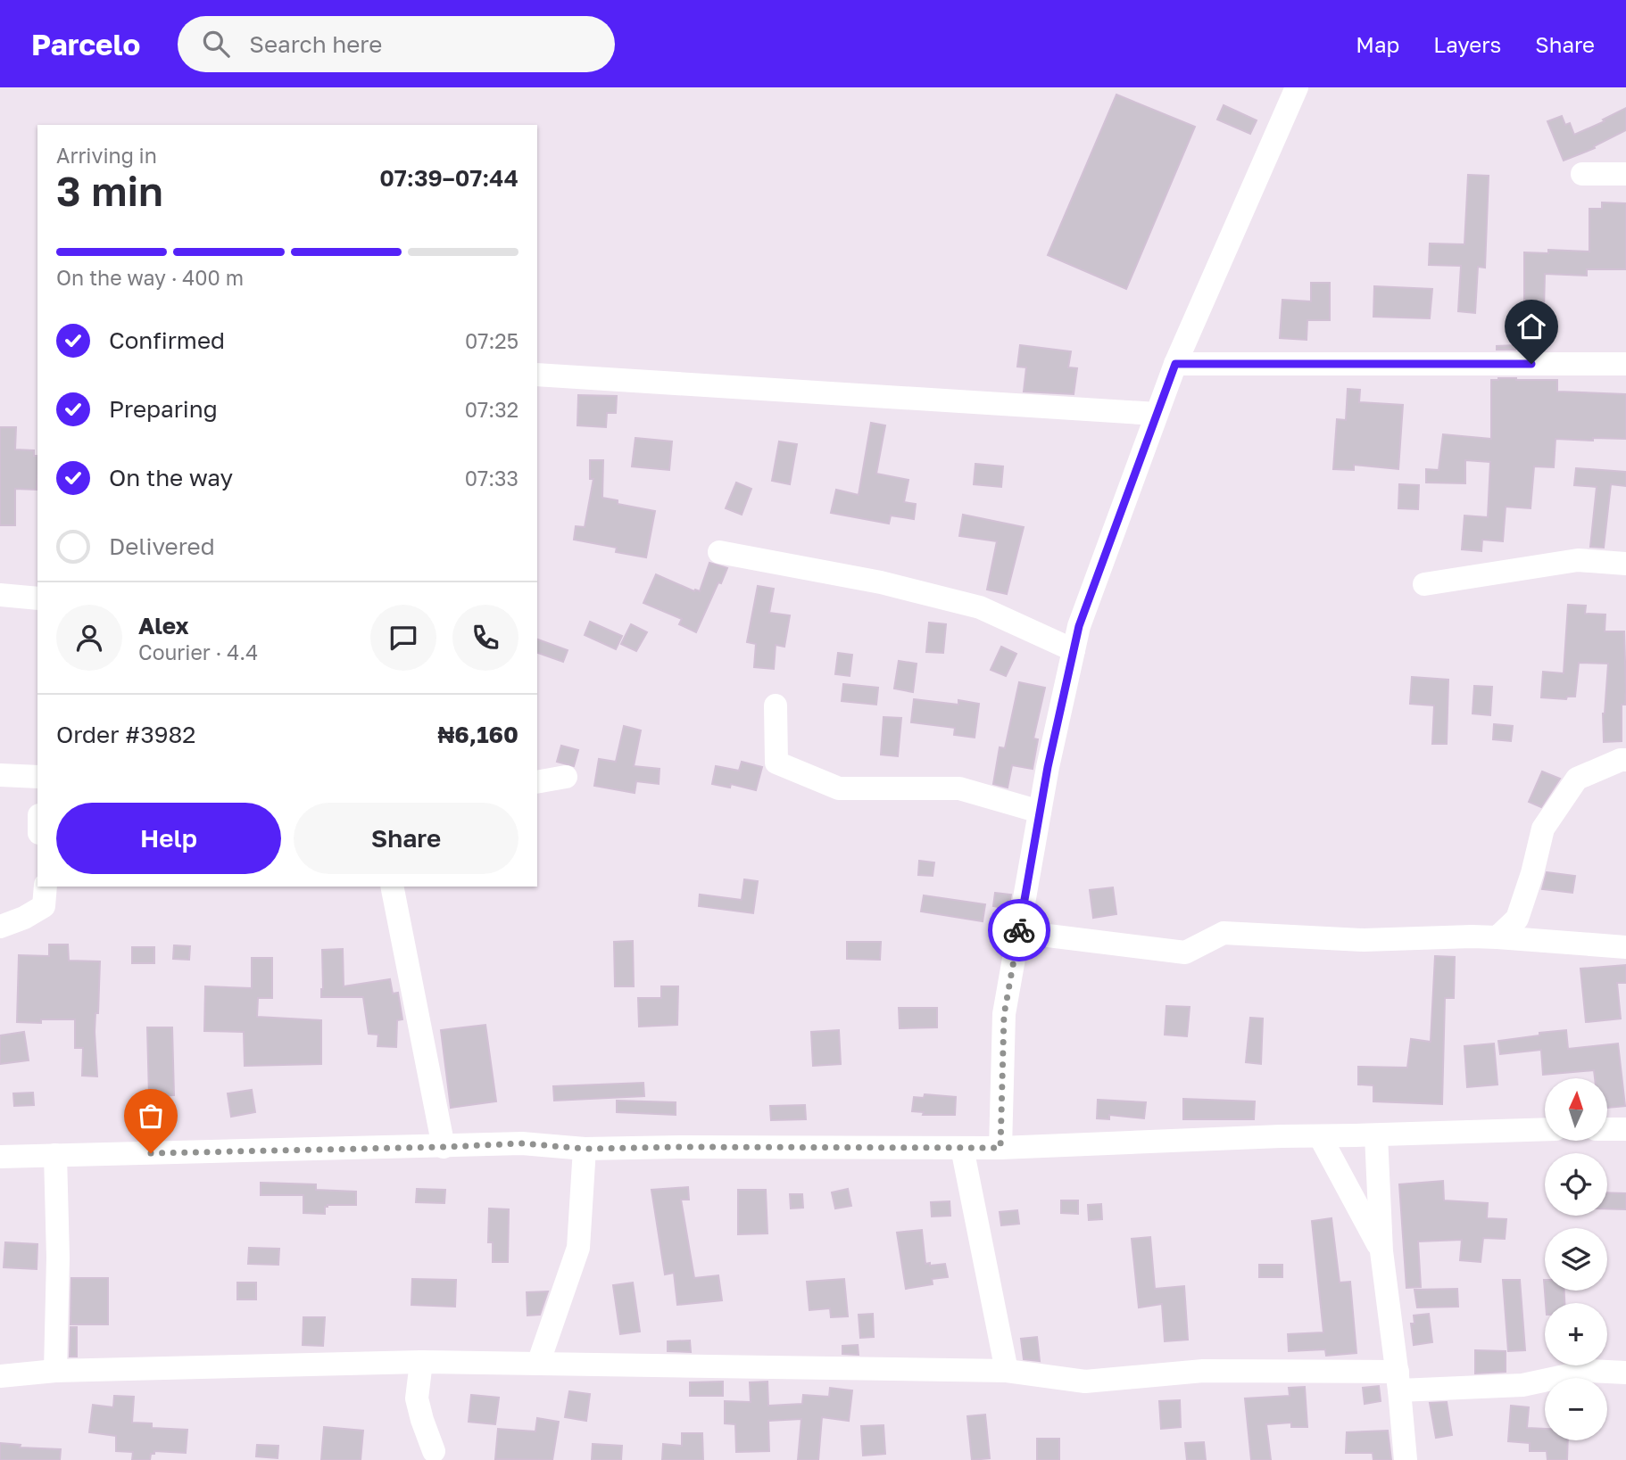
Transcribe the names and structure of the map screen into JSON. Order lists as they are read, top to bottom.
{
  "north": "top",
  "page": {
    "header": "Parcelo",
    "search": "Search here",
    "nav": ["Map", "Layers", "Share"],
    "heading": ["3 min", "Arriving in", "07:39–07:44"],
    "panel": [
      "Alex",
      "Courier · 4.4",
      "Order #3982",
      "₦6,160"
    ],
    "bar": "On the way · 400 m",
    "list": [
      ["Confirmed", "07:25"],
      ["Preparing", "07:32"],
      ["On the way", "07:33"],
      "Delivered"
    ],
    "buttons": ["Help", "Share"],
    "map_buttons": ["+", "−"]
  }
}
